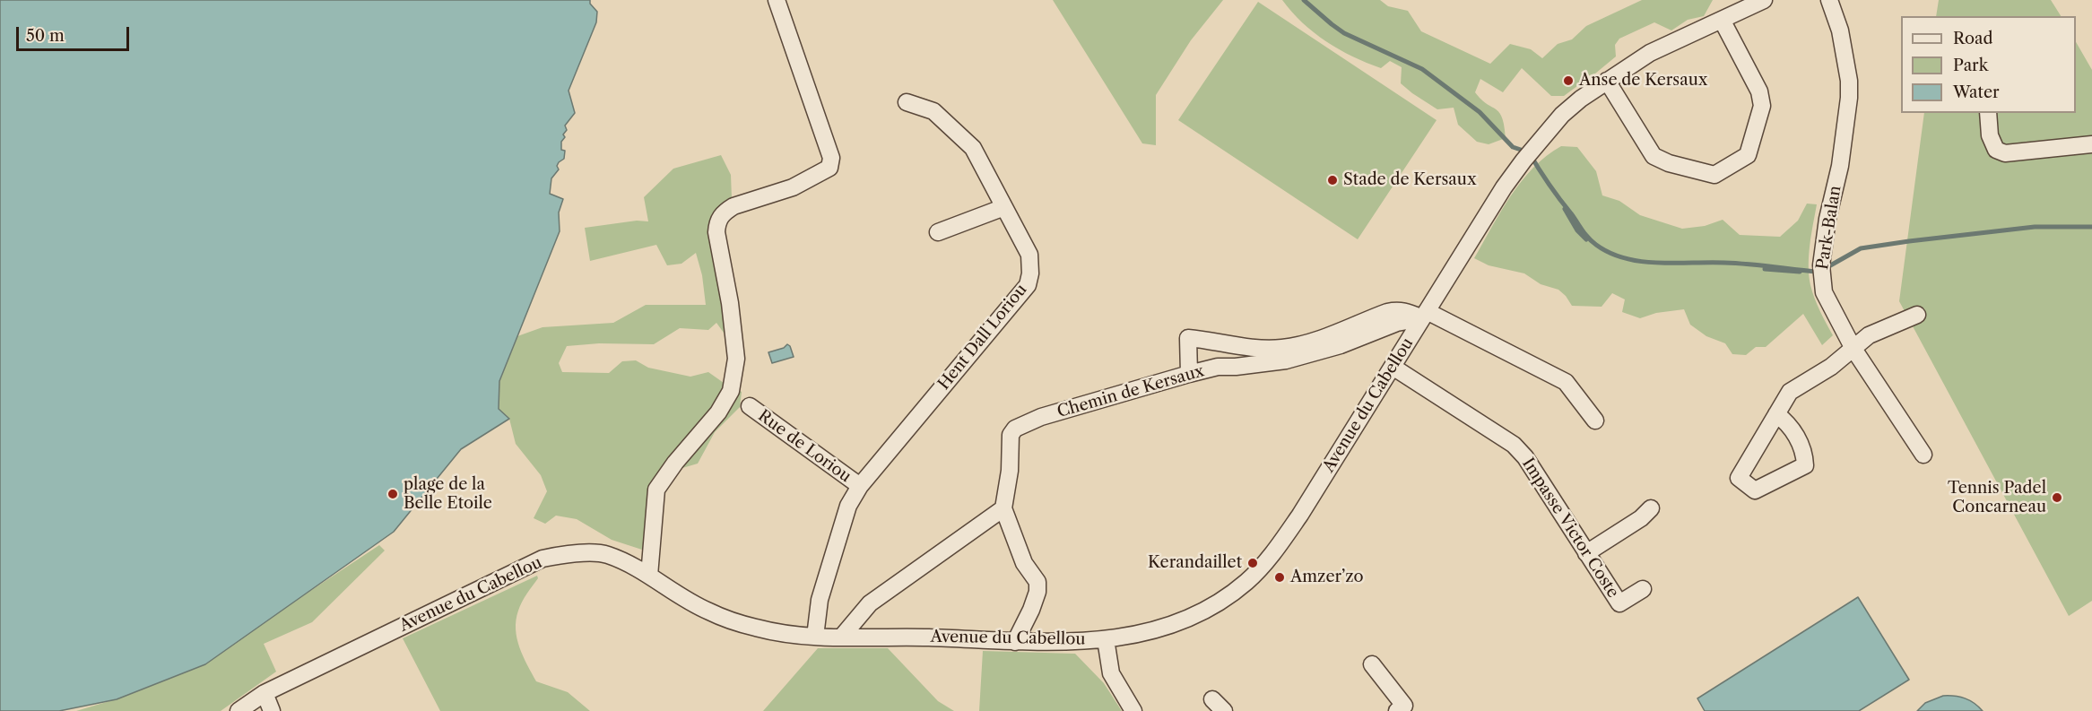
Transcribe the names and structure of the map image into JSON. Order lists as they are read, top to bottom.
{
  "streets": {
    "street": [
      "Park-Balan",
      "Hent Dall Loriou",
      "Chemin de Kersaux",
      "Avenue du Cabellou",
      "Rue de Loriou",
      "Impasse Victor Coste"
    ]
  },
  "crossings": [
    ["Hent Dall Loriou", "Rue de Loriou"],
    ["Chemin de Kersaux", "Avenue du Cabellou"],
    ["Avenue du Cabellou", "Rue de Loriou"],
    ["Avenue du Cabellou", "Impasse Victor Coste"]
  ],
  "places": [
    "Anse de Kersaux",
    "Stade de Kersaux",
    "plage de la Belle Etoile",
    "Tennis Padel Concarneau",
    "Kerandaillet",
    "Amzer’zo"
  ],
  "legend": ["Road", "Park", "Water"],
  "scale_bar": "50 m"
}
